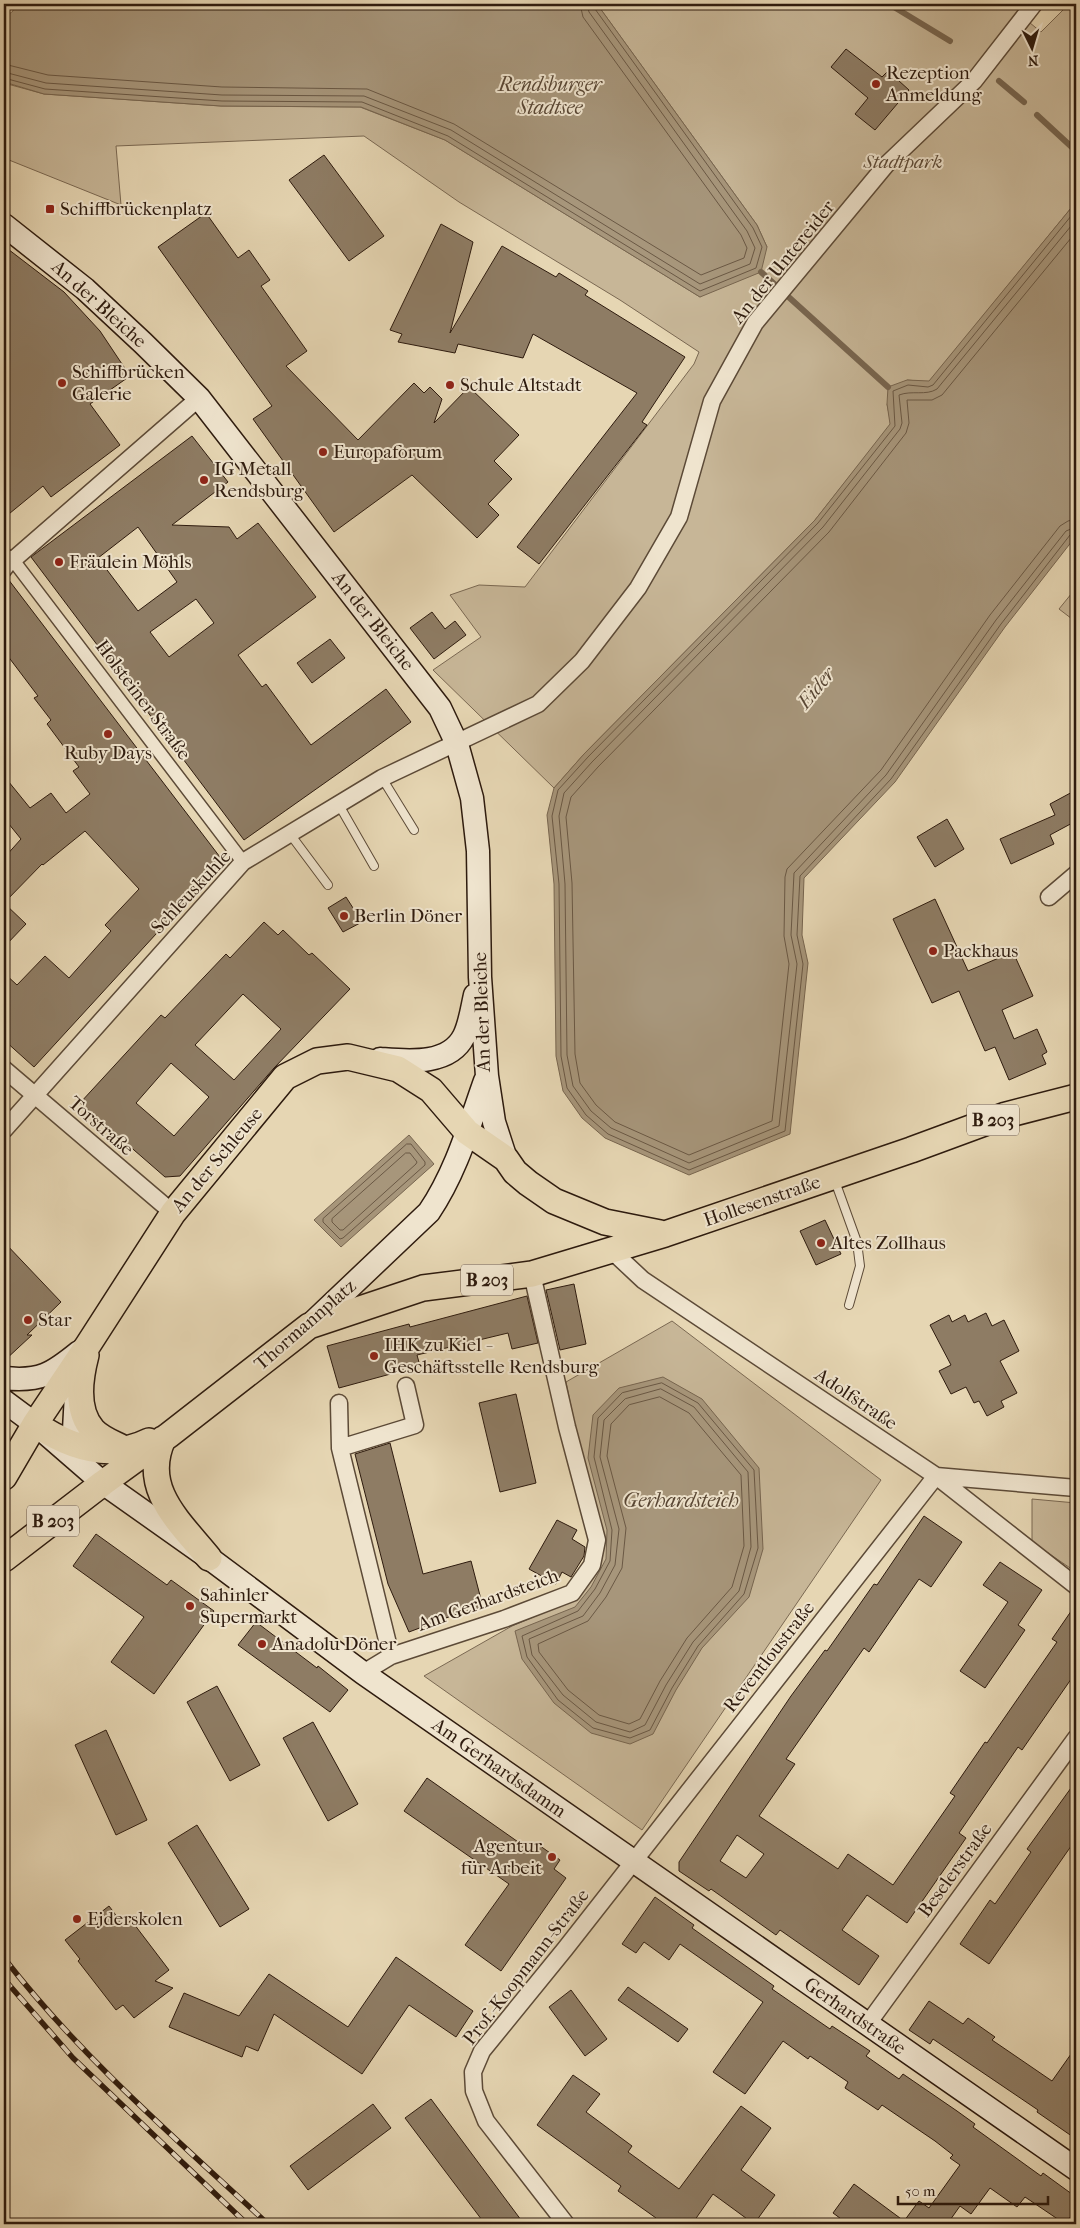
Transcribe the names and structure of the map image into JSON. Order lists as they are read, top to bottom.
{
  "streets": {
    "main road": [
      "An der Bleiche",
      "B 203",
      "An der Schleuse",
      "Hollesenstraße",
      "Thormannplatz",
      "Am Gerhardsdamm",
      "Gerhardstraße"
    ],
    "street": [
      "An der Untereider",
      "Holsteiner Straße",
      "Schleuskuhle",
      "Torstraße",
      "Adolfstraße",
      "Am Gerhardsteich",
      "Reventloustraße",
      "Beselerstraße",
      "Prof.-Koopmann-Straße"
    ]
  },
  "crossings": [
    ["An der Untereider", "An der Bleiche"],
    ["An der Untereider", "Schleuskuhle"],
    ["An der Bleiche", "Schleuskuhle"],
    ["An der Bleiche", "An der Schleuse"],
    ["An der Bleiche", "Thormannplatz"],
    ["Holsteiner Straße", "Schleuskuhle"],
    ["Schleuskuhle", "Torstraße"],
    ["B 203", "Hollesenstraße"],
    ["B 203", "Thormannplatz"],
    ["B 203", "Adolfstraße"],
    ["B 203", "Am Gerhardsteich"],
    ["Torstraße", "An der Schleuse"],
    ["An der Schleuse", "Thormannplatz"],
    ["Adolfstraße", "Reventloustraße"],
    ["Am Gerhardsteich", "Am Gerhardsdamm"],
    ["Reventloustraße", "Am Gerhardsdamm"],
    ["Reventloustraße", "Prof.-Koopmann-Straße"],
    ["Reventloustraße", "Gerhardstraße"],
    ["Am Gerhardsdamm", "Prof.-Koopmann-Straße"],
    ["Am Gerhardsdamm", "Gerhardstraße"],
    ["Beselerstraße", "Gerhardstraße"],
    ["Prof.-Koopmann-Straße", "Gerhardstraße"]
  ],
  "water": ["Rendsburger Stadtsee", "Eider", "Gerhardsteich"],
  "parks": ["Stadtpark"],
  "places": {
    "other": [
      "Rezeption Anmeldung",
      "Schiffbrücken Galerie",
      "Schule Altstadt",
      "Europaforum",
      "IG Metall Rendsburg",
      "Fräulein Möhls",
      "Ruby Days",
      "Berlin Döner",
      "Packhaus",
      "Altes Zollhaus",
      "Star",
      "IHK zu Kiel - Geschäftsstelle Rendsburg",
      "Sahinler Supermarkt",
      "Anadolu Döner",
      "Agentur für Arbeit",
      "Ejderskolen"
    ],
    "transit": ["Schiffbrückenplatz"]
  },
  "scale_bar": "50 m",
  "north": "bottom"
}
